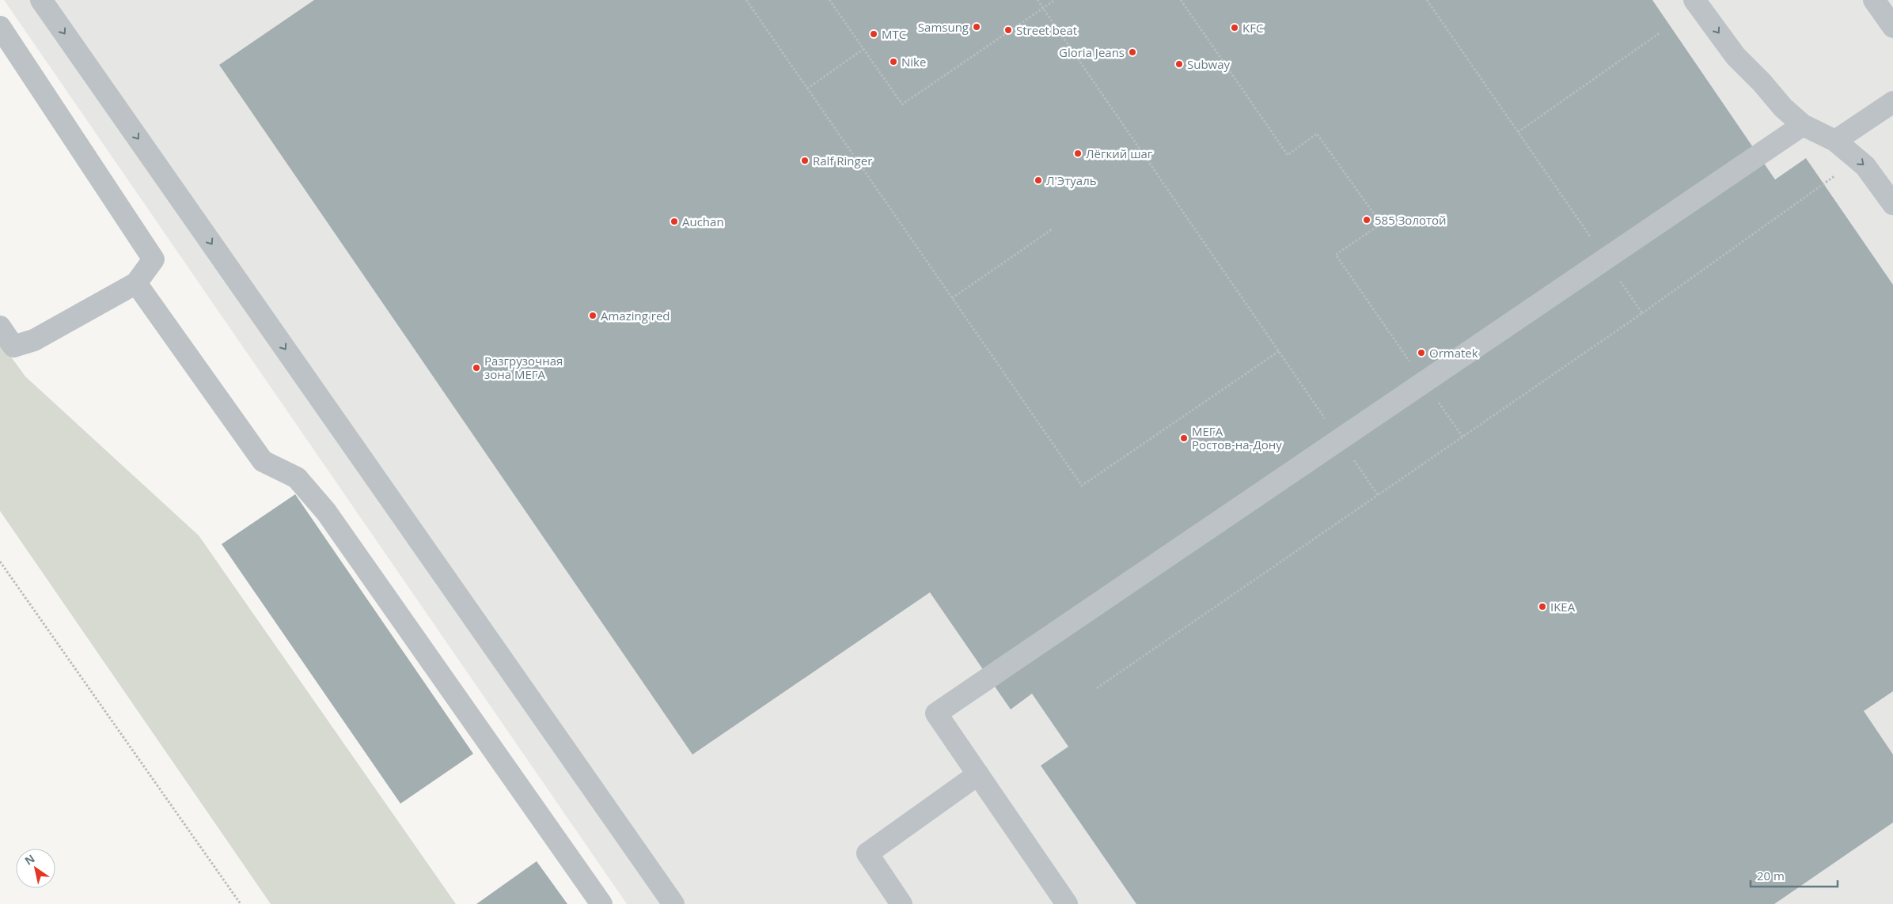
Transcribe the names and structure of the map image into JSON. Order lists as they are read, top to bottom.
{
  "places": [
    "Samsung",
    "KFC",
    "Street beat",
    "МТС",
    "Gloria Jeans",
    "Nike",
    "Subway",
    "Лёгкий шаг",
    "Ralf Ringer",
    "Л'Этуаль",
    "585 Золотой",
    "Auchan",
    "Amazing red",
    "Ormatek",
    "Разгрузочная зона МЕГА",
    "МЕГА Ростов-на-Дону",
    "IKEA"
  ],
  "scale_bar": "20 m",
  "north": "top left"
}
